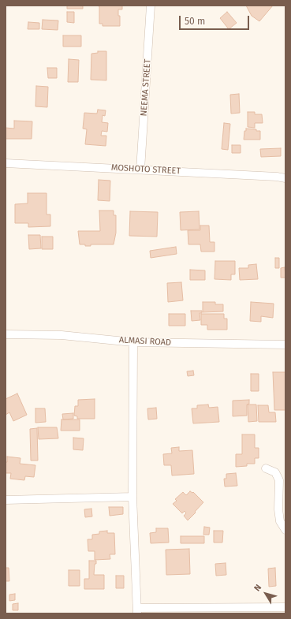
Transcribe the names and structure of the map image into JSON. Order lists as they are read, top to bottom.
{
  "streets": {
    "street": ["NEEMA STREET", "MOSHOTO STREET", "ALMASI ROAD"]
  },
  "crossings": [
    ["NEEMA STREET", "MOSHOTO STREET"]
  ],
  "scale_bar": "50 m",
  "north": "top left"
}
